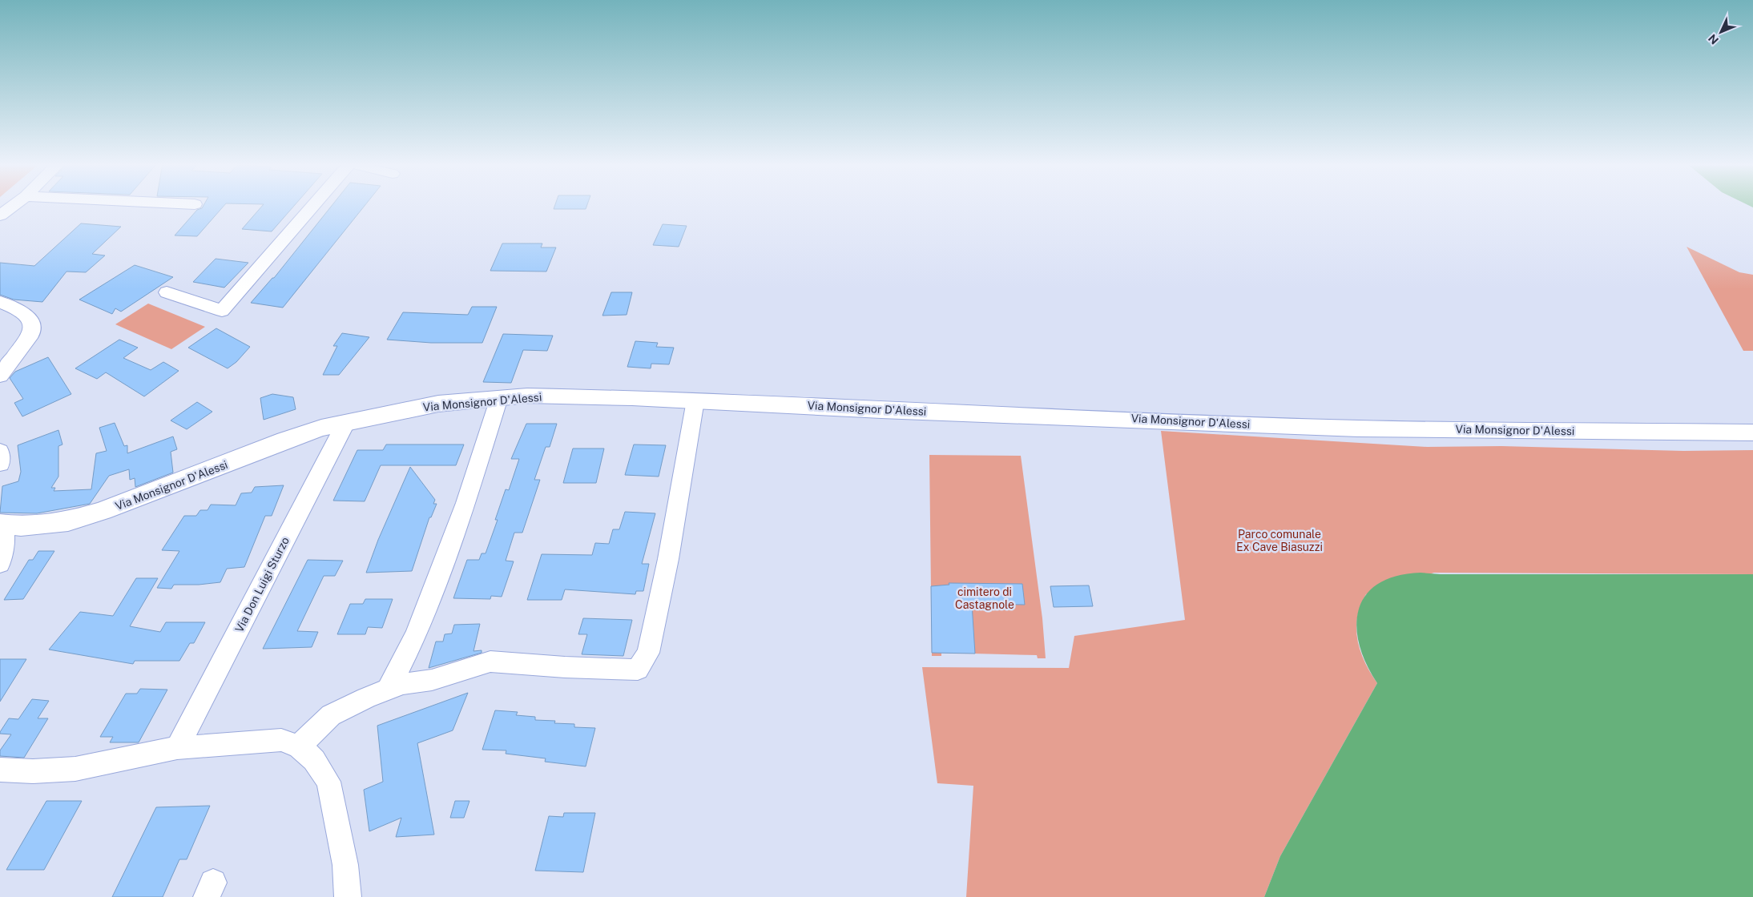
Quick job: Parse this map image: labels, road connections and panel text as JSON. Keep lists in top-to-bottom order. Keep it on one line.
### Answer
{"streets":{"main road":["Via Monsignor D'Alessi"],"street":["Via Don Luigi Sturzo"]},"crossings":[["Via Monsignor D'Alessi","Via Don Luigi Sturzo"]],"parks":["Parco comunale Ex Cave Biasuzzi","cimitero di Castagnole"],"north":"bottom left"}
